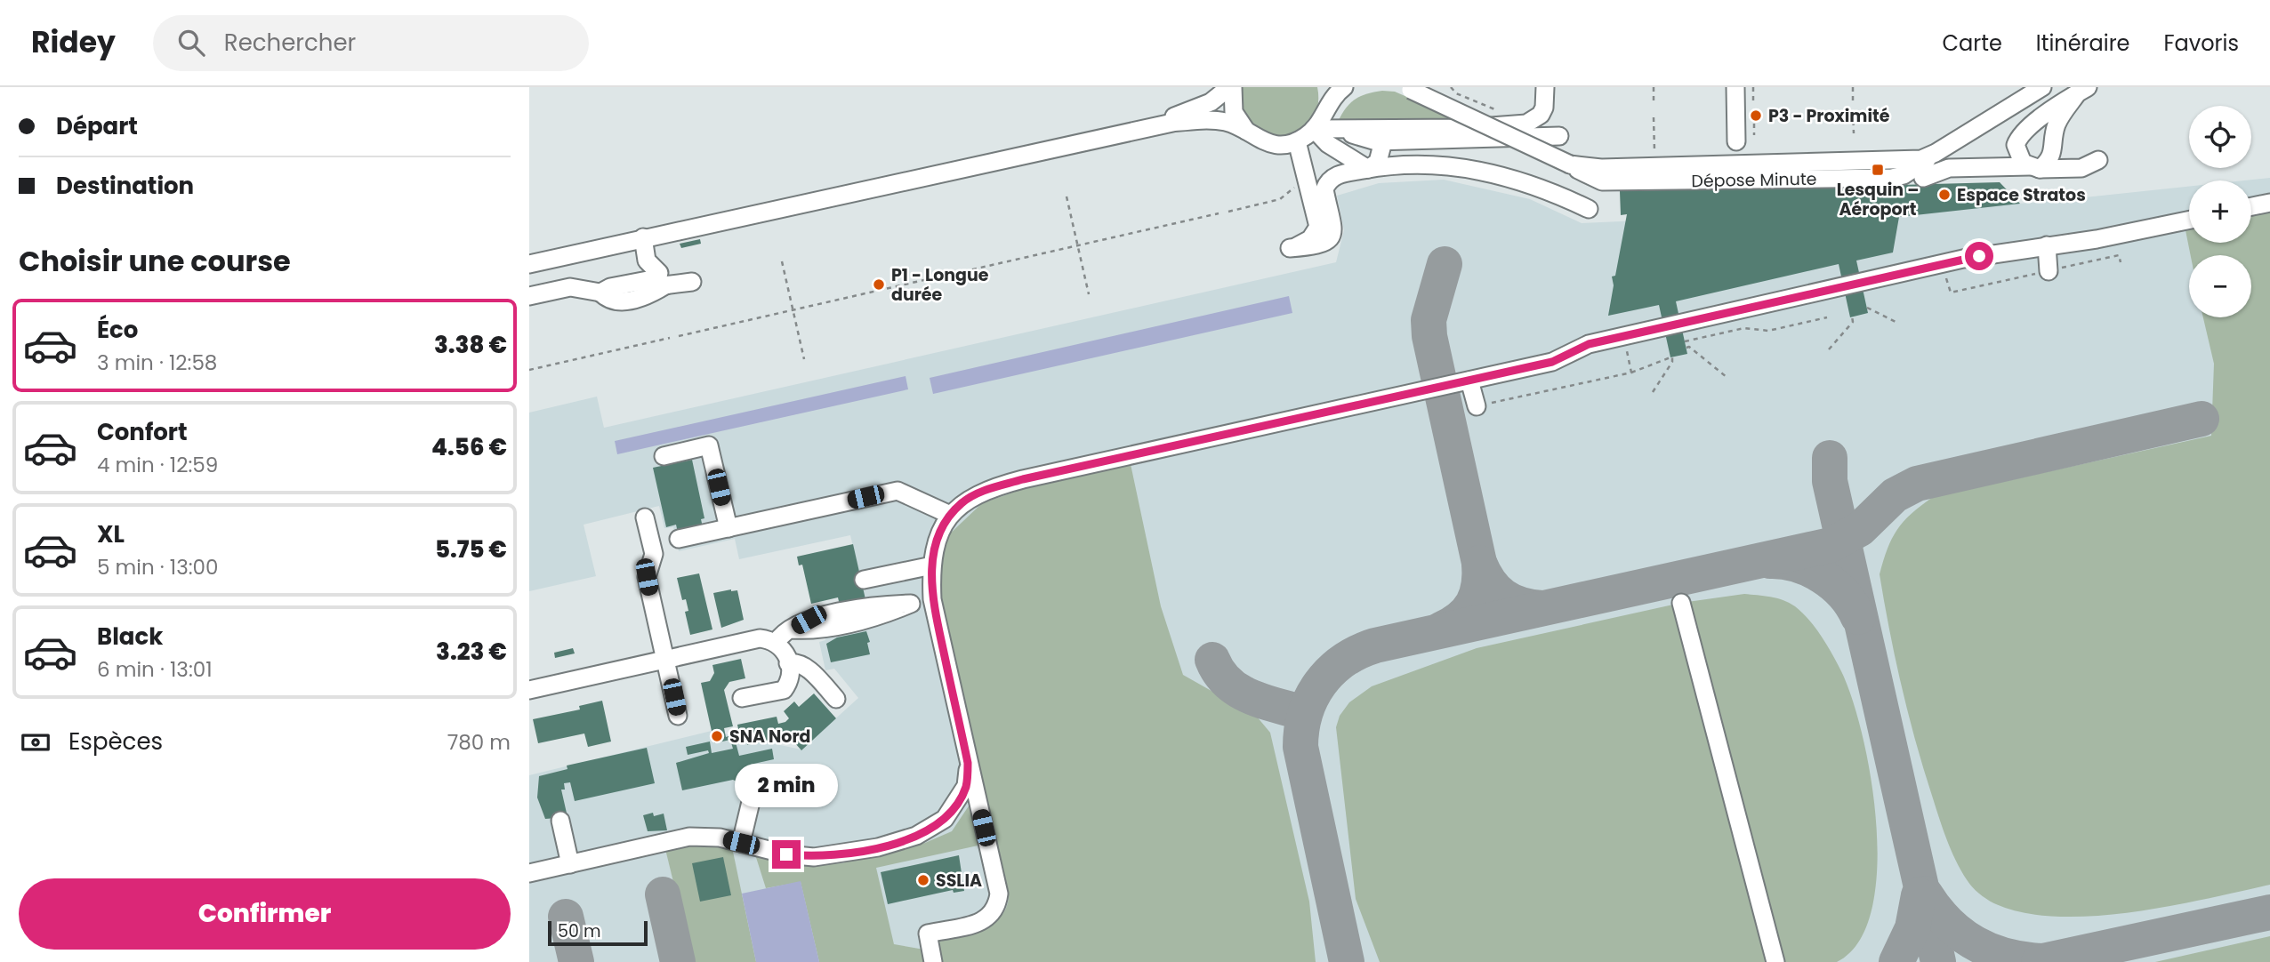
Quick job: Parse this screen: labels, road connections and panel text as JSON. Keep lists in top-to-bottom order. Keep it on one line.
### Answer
{"places":{"other":["P3 - Proximité","Espace Stratos","P1 - Longue durée","SNA Nord","SSLIA"],"transit":["Lesquin – Aéroport"]},"scale_bar":"50 m","page":{"header":"Ridey","search":"Rechercher","nav":["Carte","Itinéraire","Favoris"],"banner":["Départ","Destination"],"map_buttons":["+","−"],"heading":"Choisir une course","list":[{"name":"Éco","note":"3 min · 12:58","value":"3.38 €"},{"name":"Confort","note":"4 min · 12:59","value":"4.56 €"},{"name":"XL","note":"5 min · 13:00","value":"5.75 €"},{"name":"Black","note":"6 min · 13:01","value":"3.23 €"}],"pay":["Espèces","780 m"],"bubble":"2 min","buttons":"Confirmer","scale":"50 m"}}
